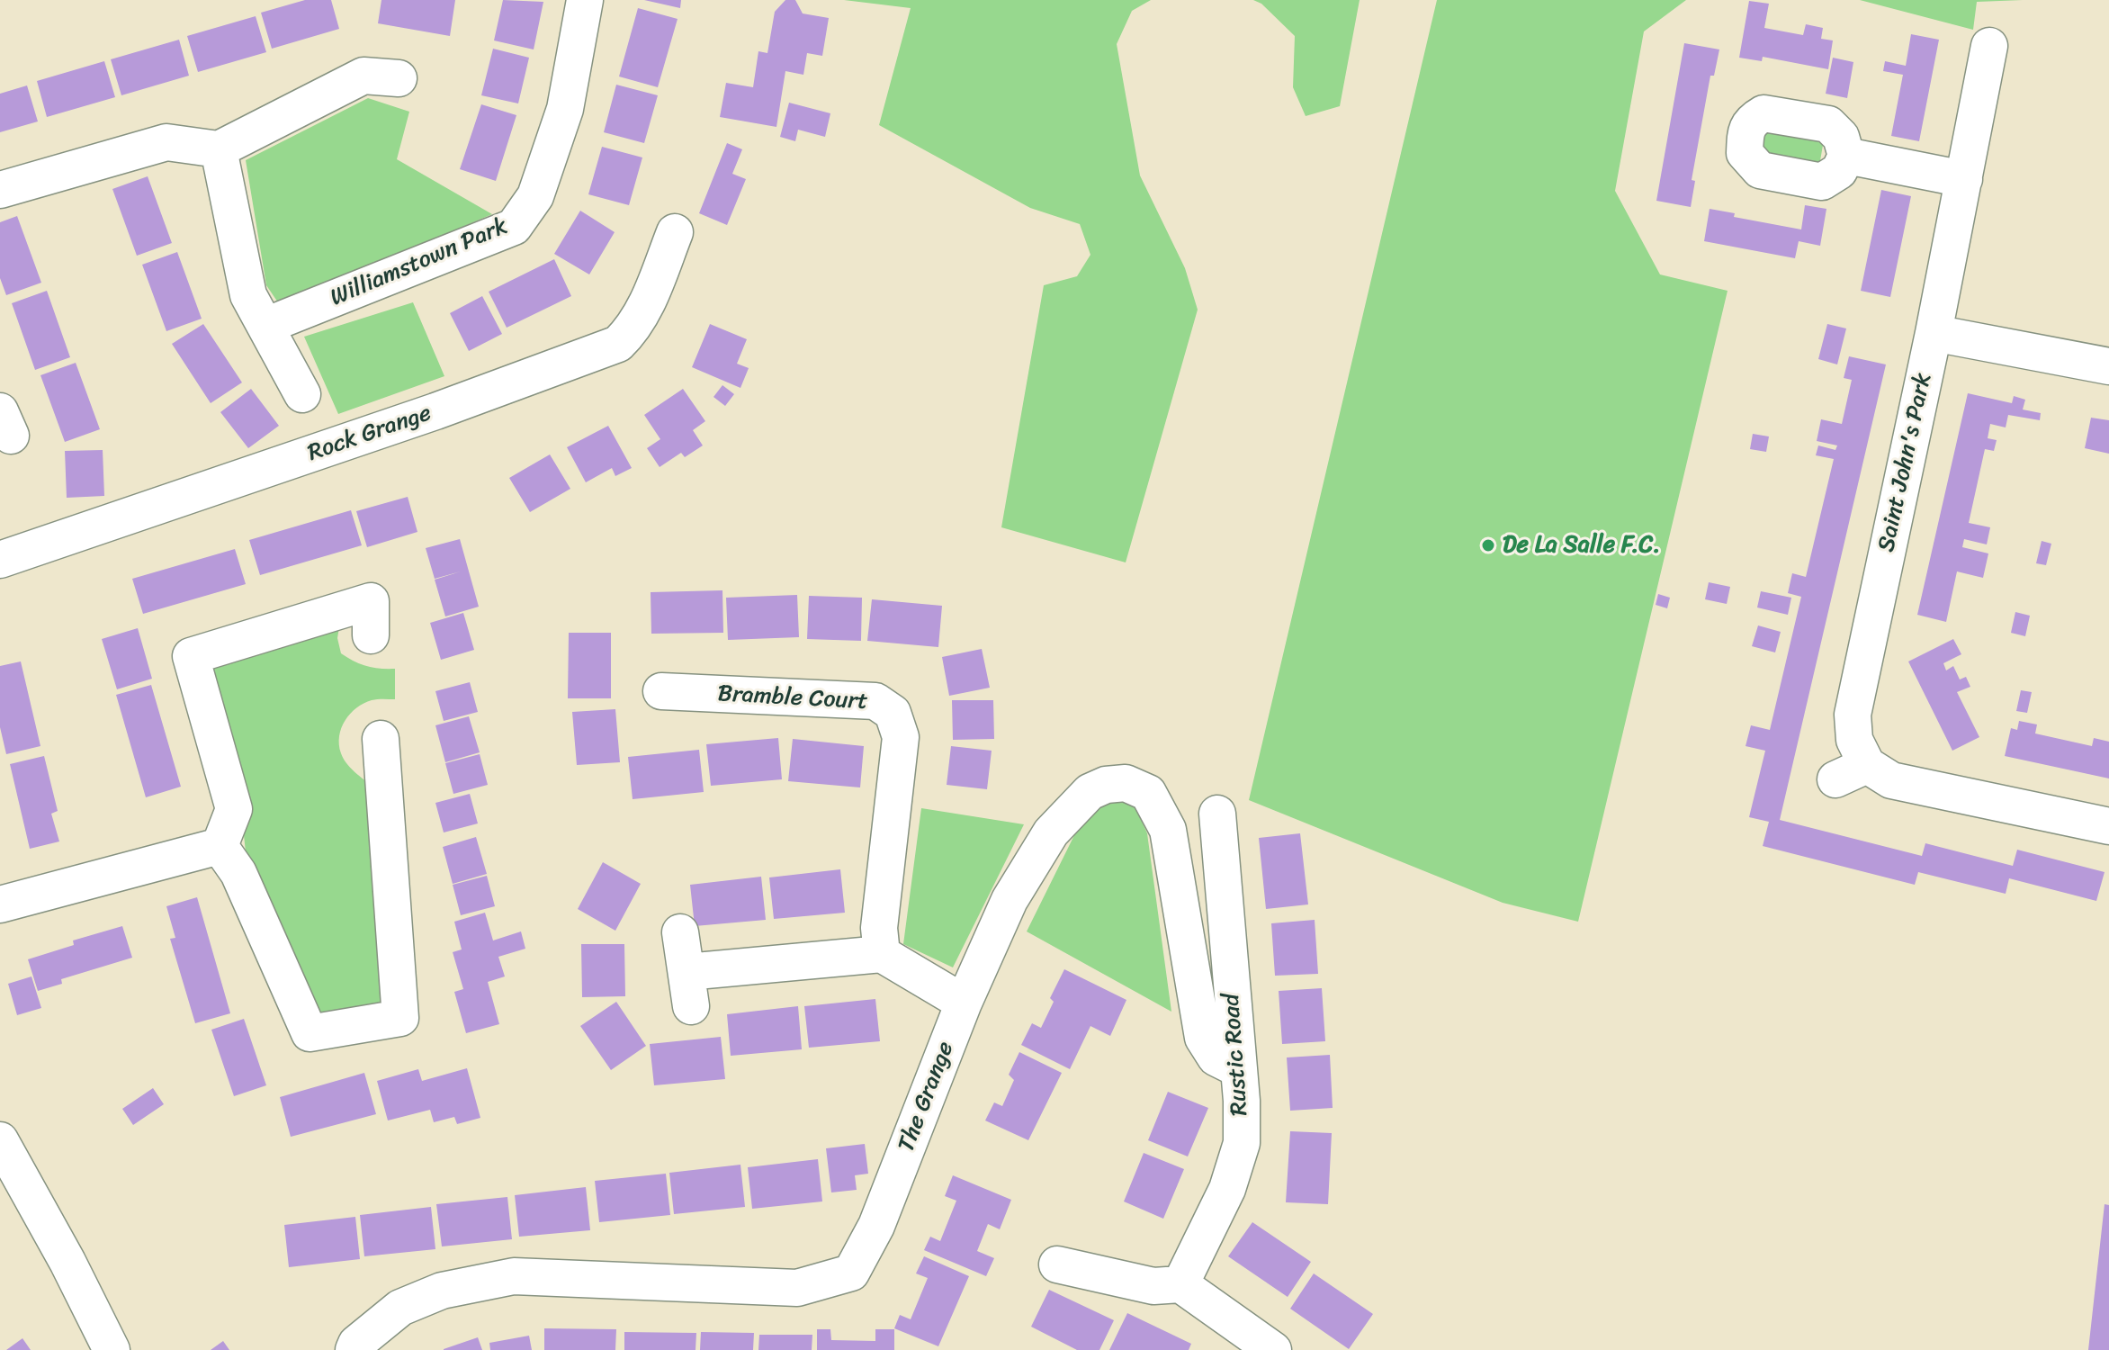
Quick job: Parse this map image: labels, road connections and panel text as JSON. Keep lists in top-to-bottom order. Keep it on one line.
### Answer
{"streets":{"street":["Williamstown Park","Rock Grange","Saint John's Park","Bramble Court","Rustic Road","The Grange"]},"crossings":[["Rustic Road","The Grange"]],"places":["De La Salle F.C."]}
